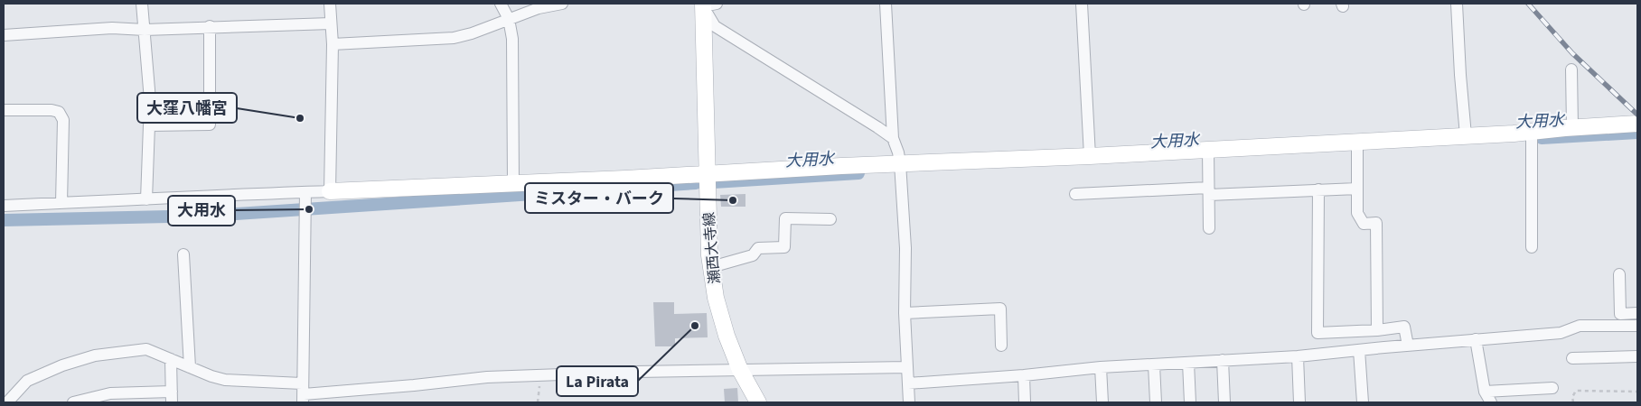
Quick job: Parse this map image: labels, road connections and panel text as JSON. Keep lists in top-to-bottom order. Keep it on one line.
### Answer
{"streets":{"street":["瀬西大寺線"]},"water":["大用水"],"places":["大窪八幡宮","ミスター・バーク","大用水","La Pirata"]}
